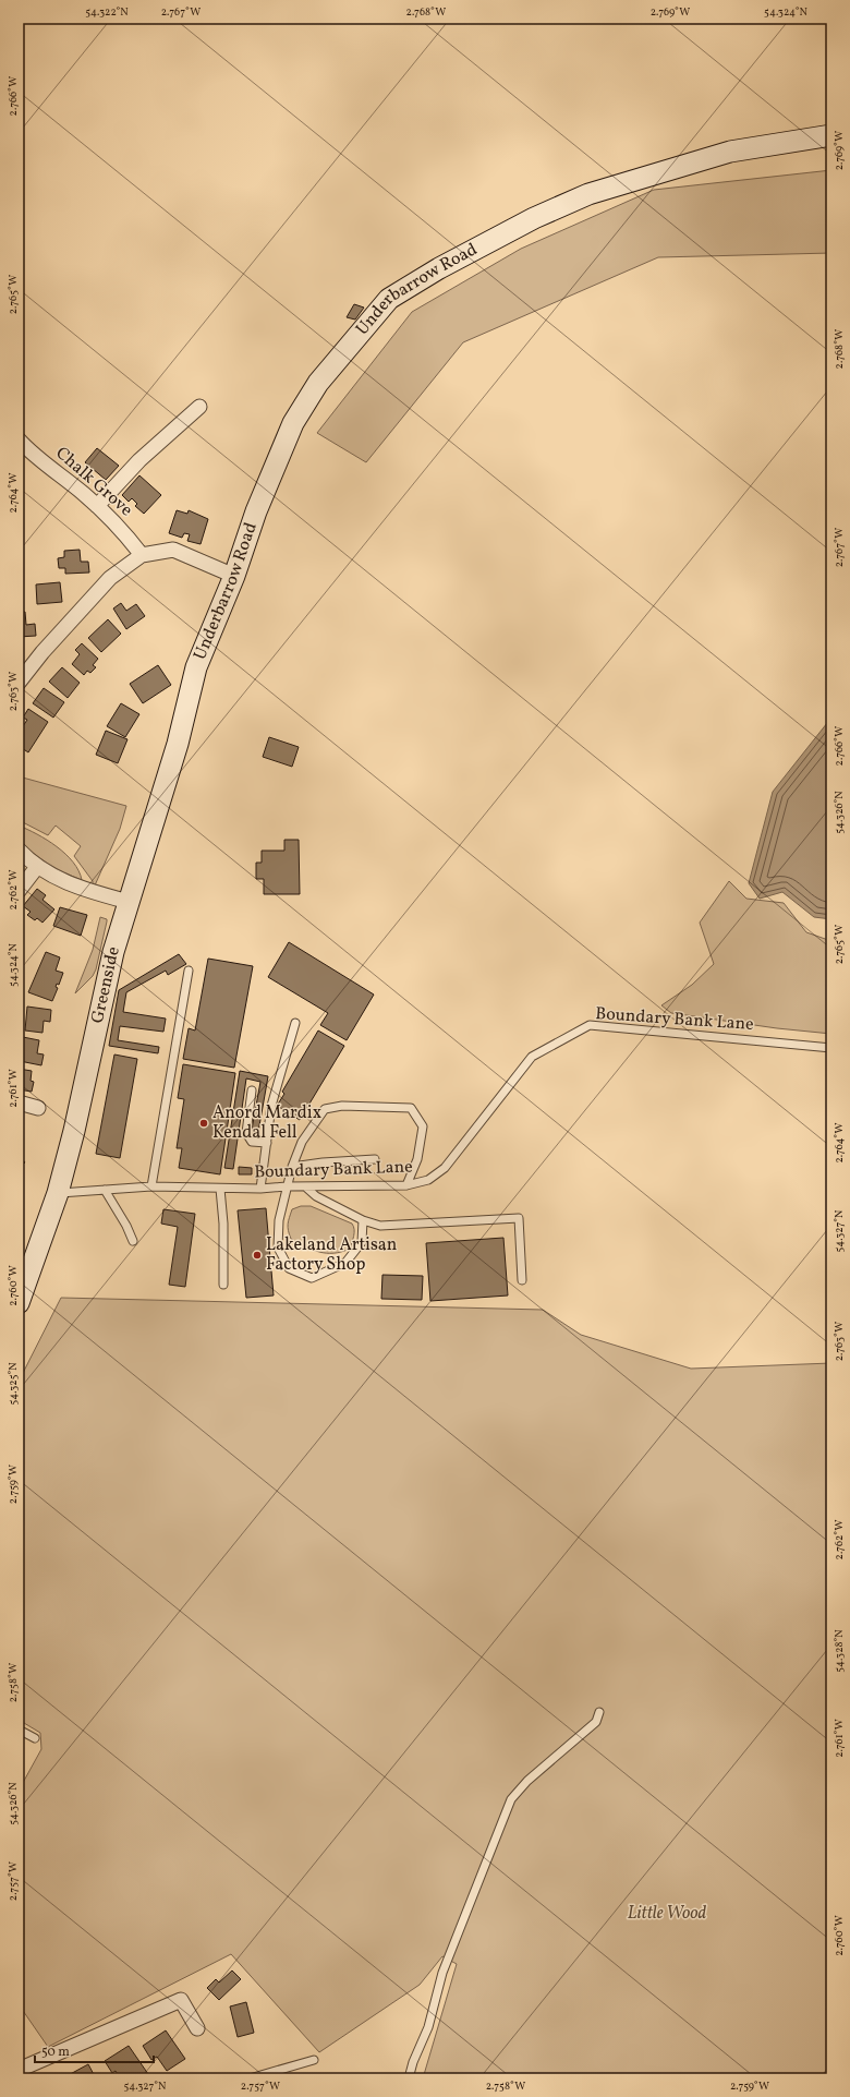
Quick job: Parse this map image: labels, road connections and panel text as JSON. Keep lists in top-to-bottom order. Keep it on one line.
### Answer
{"streets":{"street":["Underbarrow Road","Chalk Grove","Greenside"],"lane":["Boundary Bank Lane"]},"crossings":[["Underbarrow Road","Greenside"],["Greenside","Boundary Bank Lane"]],"parks":["Little Wood"],"places":["Anord Mardix Kendal Fell","Lakeland Artisan Factory Shop"],"scale_bar":"50 m","coordinates":["54.322°N","2.767°W","2.768°W","2.769°W","54.324°N","2.766°W","2.765°W","2.764°W","2.763°W","54.326°N","2.762°W","2.761°W","54.327°N","2.760°W","54.325°N","2.759°W","54.328°N","2.758°W","2.757°W"]}
